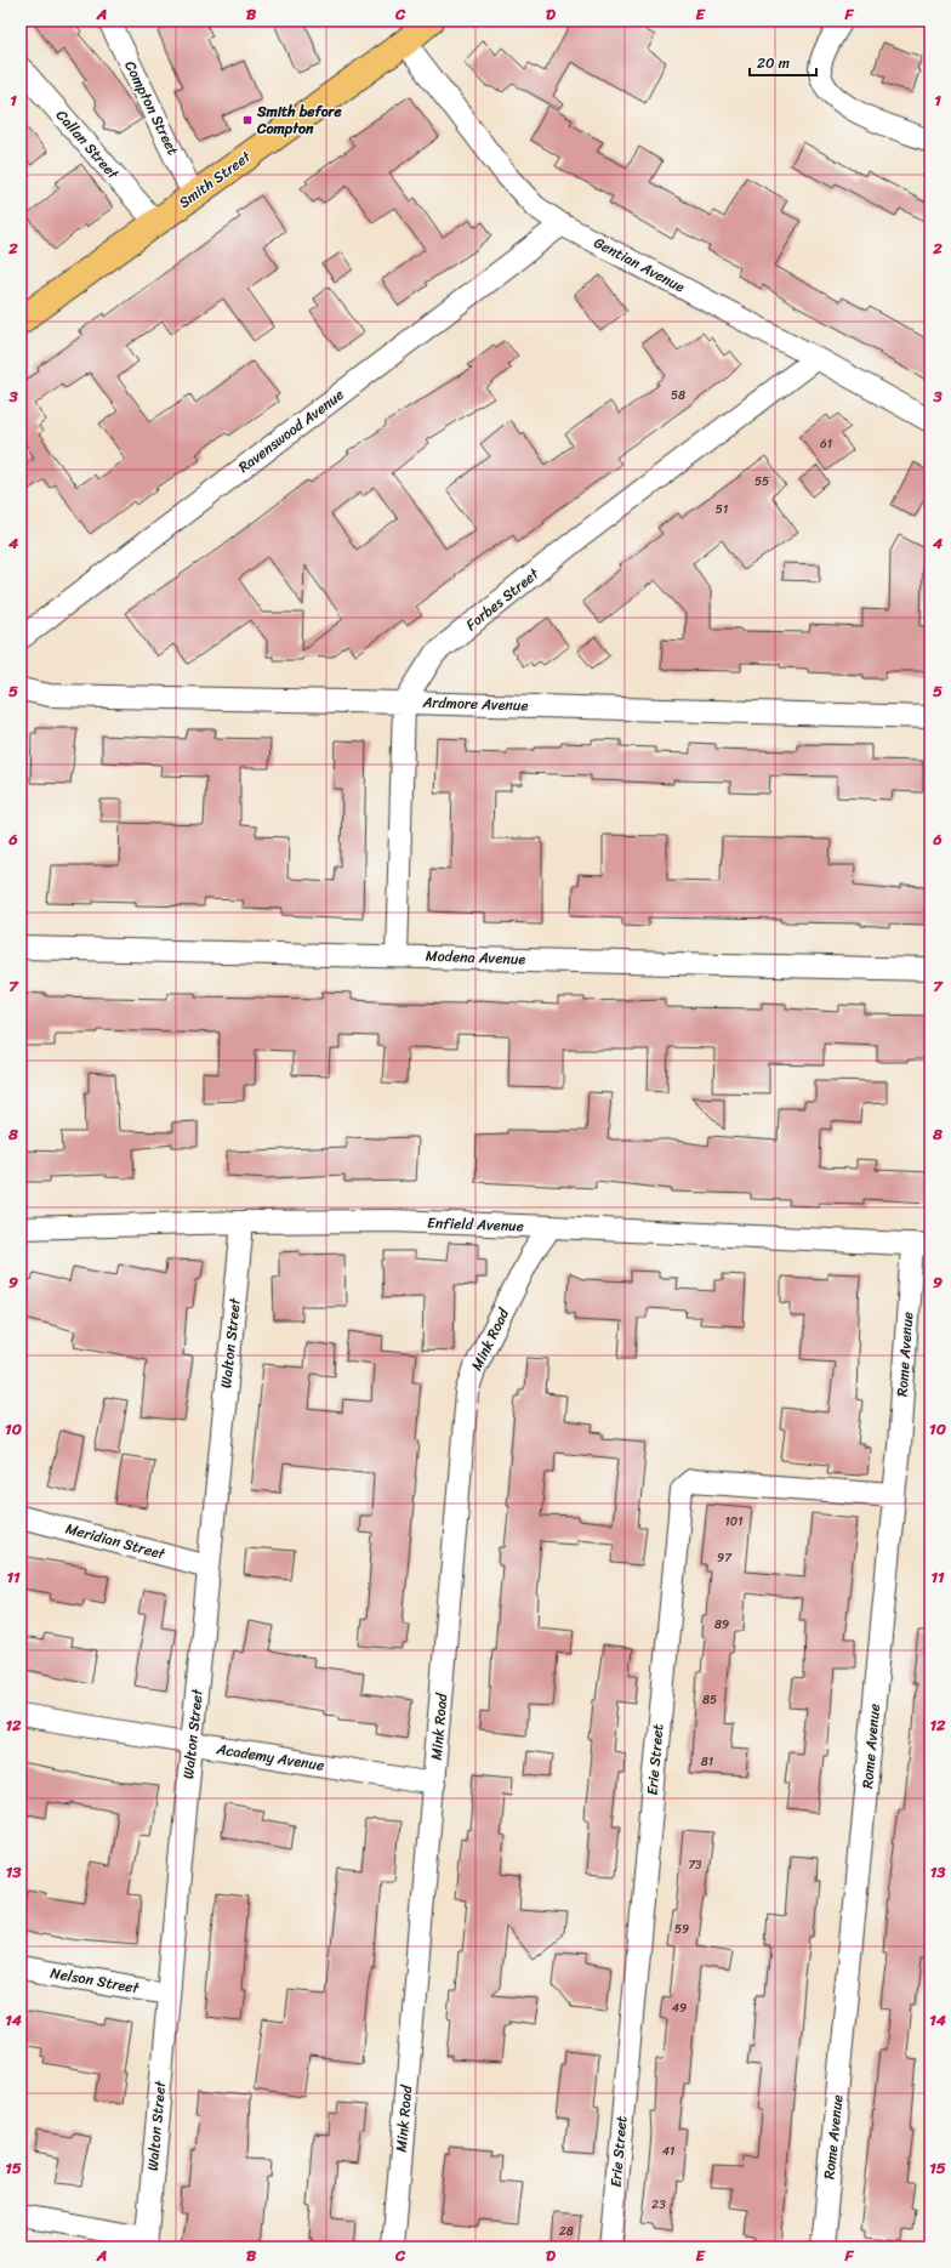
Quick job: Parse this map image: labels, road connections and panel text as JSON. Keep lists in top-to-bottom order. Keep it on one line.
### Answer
{"streets":{"main road":["Smith Street"],"street":["Compton Street","Callan Street","Gentian Avenue","Ravenswood Avenue","Forbes Street","Ardmore Avenue","Modena Avenue","Enfield Avenue","Mink Road","Walton Street","Rome Avenue","Meridian Street","Academy Avenue","Erie Street","Nelson Street"]},"crossings":[["Compton Street","Smith Street"],["Callan Street","Smith Street"],["Smith Street","Gentian Avenue"],["Gentian Avenue","Ravenswood Avenue"],["Gentian Avenue","Forbes Street"],["Forbes Street","Ardmore Avenue"],["Enfield Avenue","Mink Road"],["Enfield Avenue","Walton Street"],["Enfield Avenue","Rome Avenue"],["Mink Road","Academy Avenue"],["Walton Street","Meridian Street"],["Walton Street","Academy Avenue"],["Walton Street","Nelson Street"],["Rome Avenue","Erie Street"]],"places":{"transit":["Smith before Compton"]},"house_numbers":["58","61","55","51","101","97","89","85","81","73","59","49","41","23","28"],"scale_bar":"20 m","grid":{"columns":["A","B","C","D","E","F"],"rows":["1","2","3","4","5","6","7","8","9","10","11","12","13","14","15"]}}
